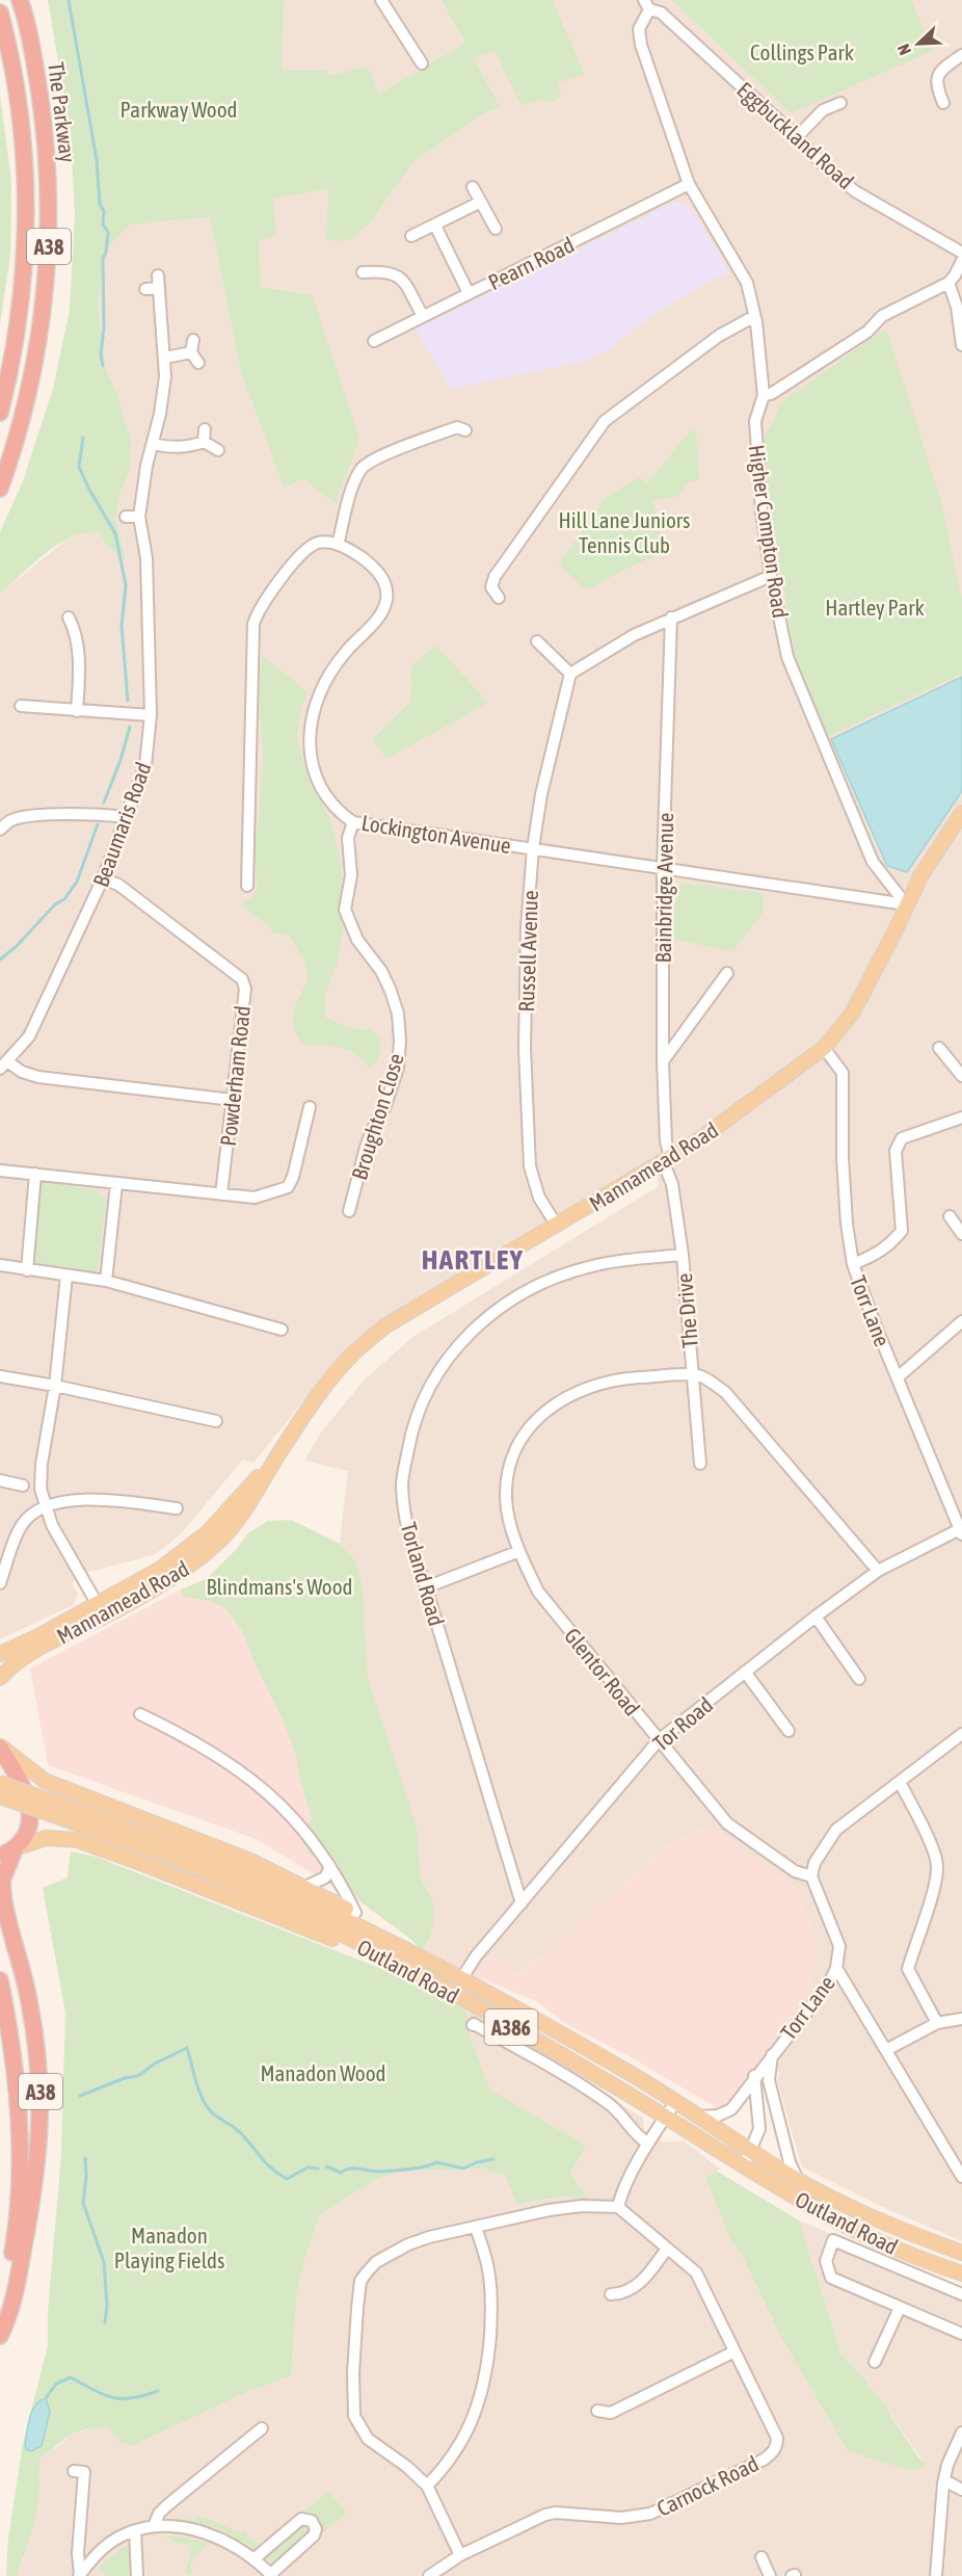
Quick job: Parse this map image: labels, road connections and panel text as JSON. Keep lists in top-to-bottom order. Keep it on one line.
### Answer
{"streets":{"highway":["The Parkway","A38"],"main road":["Mannamead Road","Outland Road","A386"],"street":["Eggbuckland Road","Pearn Road","Higher Compton Road","Beaumaris Road","Lockington Avenue","Bainbridge Avenue","Russell Avenue","Powderham Road","Broughton Close","The Drive","Torr Lane","Torland Road","Glentor Road","Tor Road","Carnock Road"]},"crossings":[["Eggbuckland Road","Higher Compton Road"],["Pearn Road","Higher Compton Road"],["Higher Compton Road","Lockington Avenue"],["Higher Compton Road","Mannamead Road"],["Beaumaris Road","Powderham Road"],["Lockington Avenue","Bainbridge Avenue"],["Lockington Avenue","Russell Avenue"],["Lockington Avenue","Broughton Close"],["Lockington Avenue","Mannamead Road"],["Bainbridge Avenue","Mannamead Road"],["Bainbridge Avenue","The Drive"],["Russell Avenue","Mannamead Road"],["Mannamead Road","The Drive"],["Mannamead Road","Torr Lane"],["The Drive","Torland Road"],["The Drive","Glentor Road"],["Torr Lane","Glentor Road"],["Torr Lane","Tor Road"],["Torr Lane","Outland Road"],["Torland Road","Tor Road"],["Glentor Road","Tor Road"],["Tor Road","Outland Road"]],"districts":["HARTLEY"],"parks":["Collings Park","Parkway Wood","Hill Lane Juniors Tennis Club","Hartley Park","Blindmans's Wood","Manadon Wood","Manadon Playing Fields"],"north":"bottom left"}
